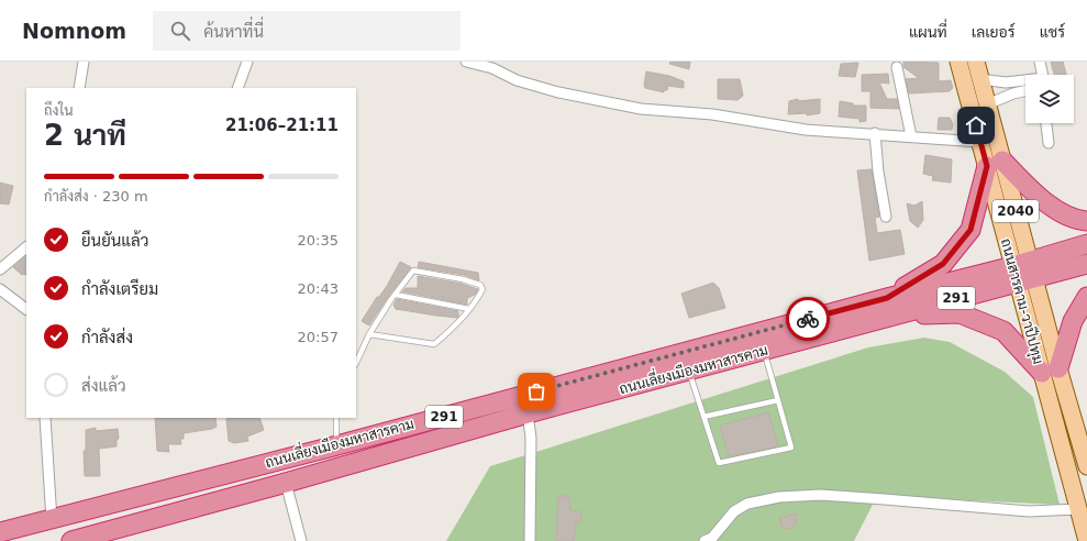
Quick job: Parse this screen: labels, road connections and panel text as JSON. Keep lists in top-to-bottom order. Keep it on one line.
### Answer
{"streets":{"highway":["291","ถนนเลี่ยงเมืองมหาสารคาม"],"main road":["2040","ถนนสารคาม-วาปีปทุม"]},"crossings":[["ถนนสารคาม-วาปีปทุม","ถนนเลี่ยงเมืองมหาสารคาม"]],"page":{"header":"Nomnom","search":"ค้นหาที่นี่","nav":["แผนที่","เลเยอร์","แชร์"],"heading":["2 นาที","ถึงใน","21:06–21:11"],"bar":"กำลังส่ง · 230 m","list":[["ยืนยันแล้ว","20:35"],["กำลังเตรียม","20:43"],["กำลังส่ง","20:57"],"ส่งแล้ว"]}}
